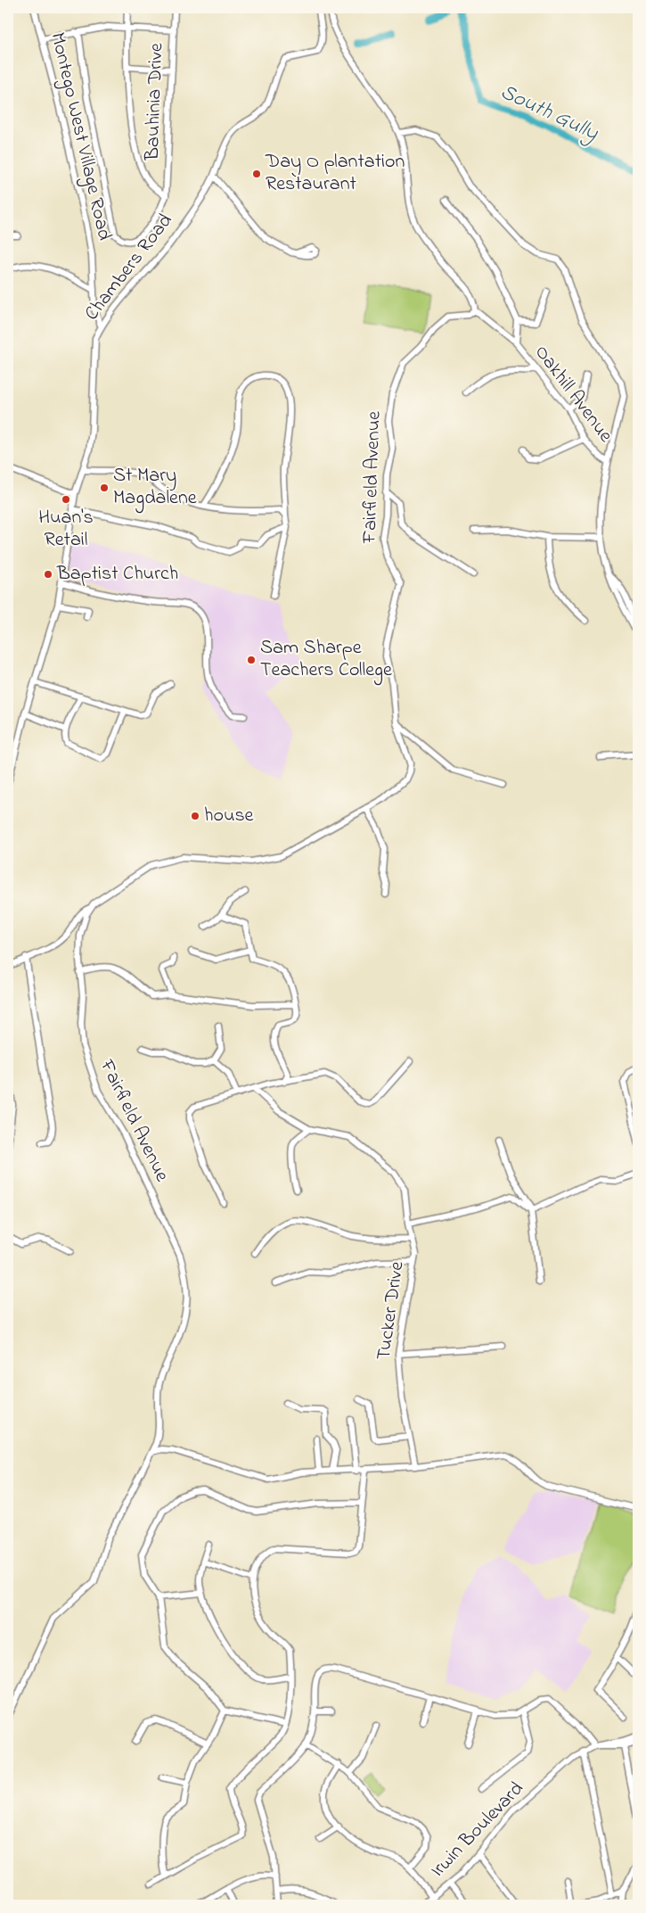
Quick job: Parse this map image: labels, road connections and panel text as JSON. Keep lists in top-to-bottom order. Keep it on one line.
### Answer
{"streets":{"street":["Bauhinia Drive","Montego West Village Road","Chambers Road","Oakhill Avenue","Fairfield Avenue","Tucker Drive","Irwin Boulevard"]},"crossings":[["Montego West Village Road","Chambers Road"],["Oakhill Avenue","Fairfield Avenue"]],"water":["South Gully"],"places":["Day O plantation Restaurant","St Mary Magdalene","Huan's Retail","Baptist Church","Sam Sharpe Teachers College","house"]}
